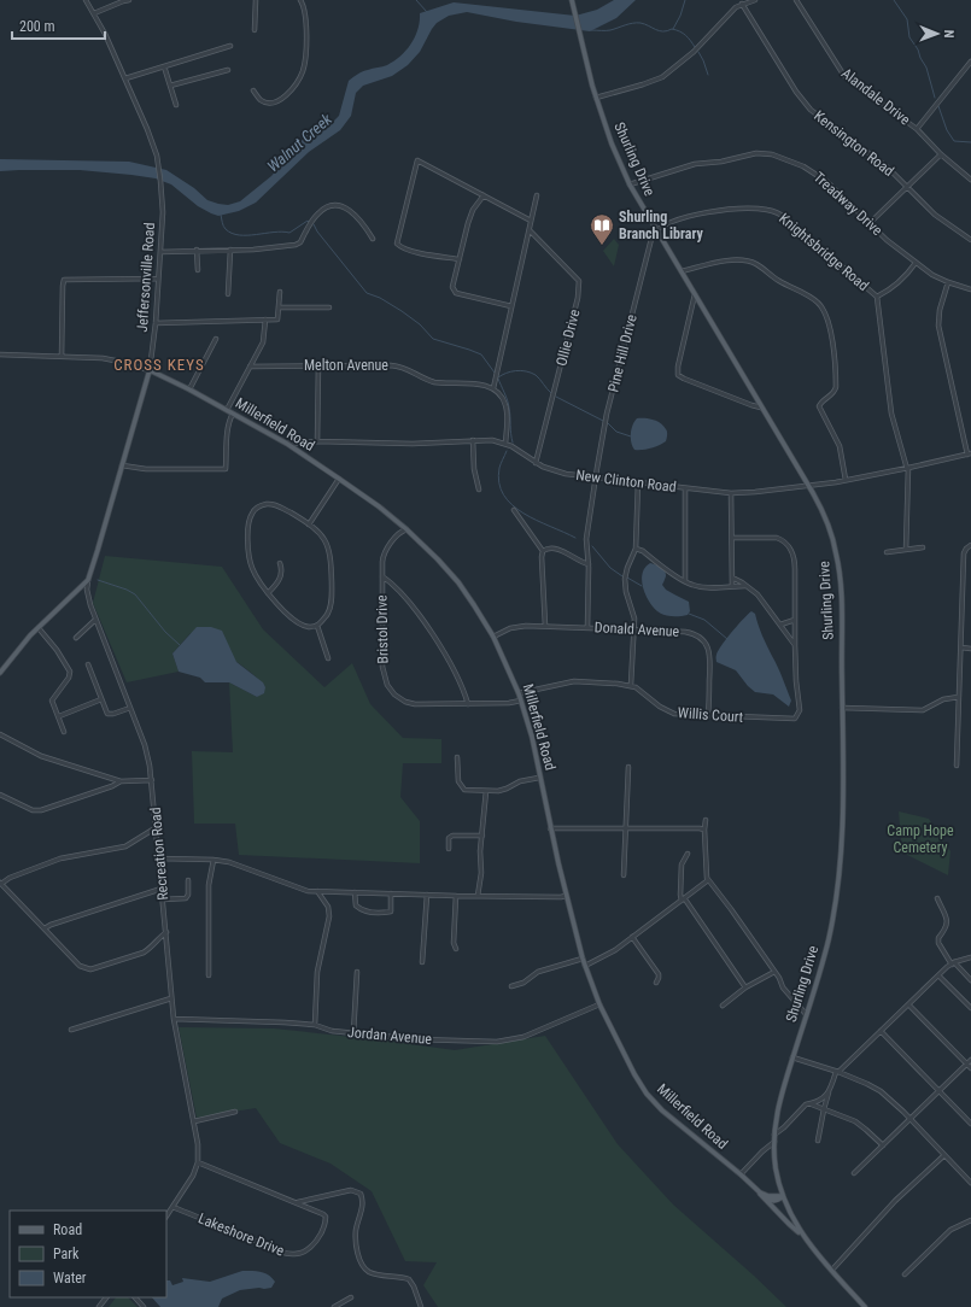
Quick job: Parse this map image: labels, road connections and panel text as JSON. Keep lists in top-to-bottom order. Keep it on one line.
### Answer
{"streets":{"main road":["Shurling Drive","Jeffersonville Road","Millerfield Road"],"street":["Alandale Drive","Kensington Road","Treadway Drive","Knightsbridge Road","Ollie Drive","Pine Hill Drive","Melton Avenue","New Clinton Road","Bristol Drive","Donald Avenue","Willis Court","Recreation Road","Jordan Avenue","Lakeshore Drive"]},"crossings":[["Shurling Drive","Treadway Drive"],["Shurling Drive","Knightsbridge Road"],["Shurling Drive","Pine Hill Drive"],["Shurling Drive","Millerfield Road"],["Shurling Drive","New Clinton Road"],["Knightsbridge Road","Pine Hill Drive"],["Knightsbridge Road","New Clinton Road"],["Jeffersonville Road","Millerfield Road"],["Jeffersonville Road","Recreation Road"],["Ollie Drive","New Clinton Road"],["Pine Hill Drive","New Clinton Road"],["Pine Hill Drive","Donald Avenue"],["Millerfield Road","New Clinton Road"],["Millerfield Road","Bristol Drive"],["Millerfield Road","Donald Avenue"],["Millerfield Road","Jordan Avenue"],["Donald Avenue","Willis Court"],["Recreation Road","Jordan Avenue"]],"districts":["CROSS KEYS"],"water":["Walnut Creek"],"parks":["Camp Hope Cemetery"],"places":{"library":["Shurling Branch Library"]},"legend":["Road","Park","Water"],"scale_bar":"200 m","north":"right"}
